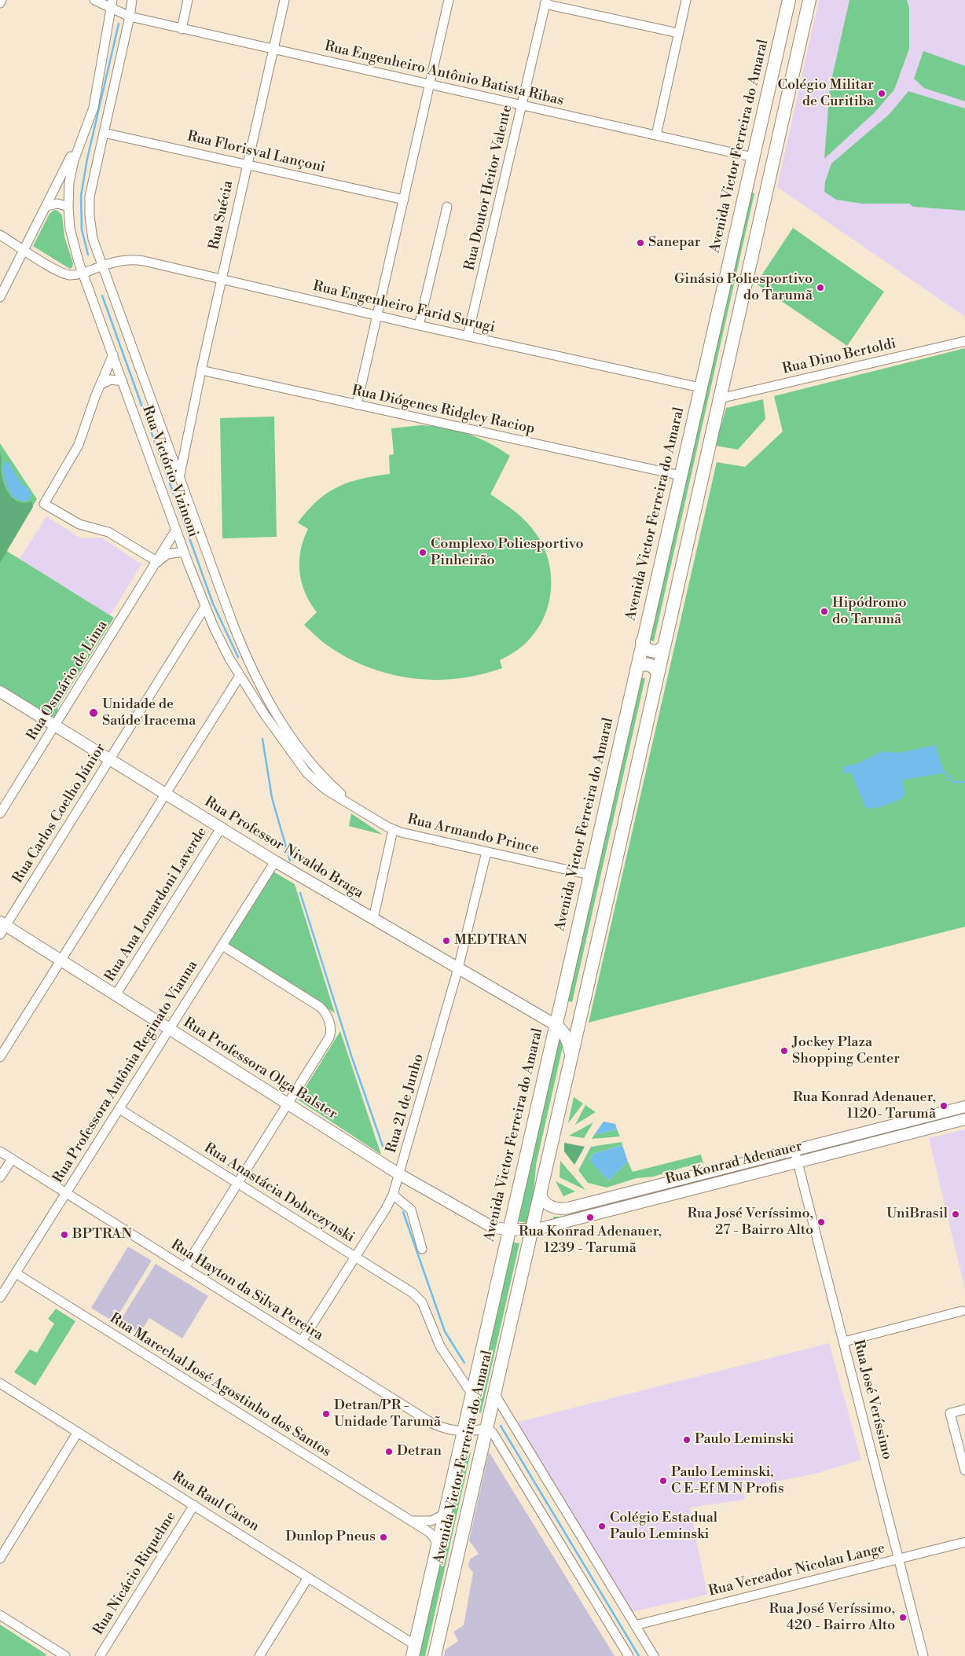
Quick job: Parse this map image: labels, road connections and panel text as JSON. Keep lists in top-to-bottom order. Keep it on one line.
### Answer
{"streets":{"highway":["Avenida Victor Ferreira do Amaral"],"main road":["Rua Professor Nivaldo Braga","Rua Professora Olga Balster","Rua Konrad Adenauer"],"street":["Rua Engenheiro Antônio Batista Ribas","Rua Florisval Lançoni","Rua Doutor Heitor Valente","Rua Suécia","Rua Engenheiro Farid Surugi","Rua Dino Bertoldi","Rua Diógenes Ridgley Raciop","Rua Victório Vizinoni","Rua Osmário de Lima","Rua Carlos Coelho Júnior","Rua Armando Prince","Rua Ana Lonardoni Laverde","Rua Professora Antônia Reginato Vianna","Rua 21 de Junho","Rua Anastácia Dobrezynski","Rua Hayton da Silva Pereira","Rua Marechal José Agostinho dos Santos","Rua José Veríssimo","Rua Raul Caron","Rua Vereador Nicolau Lange","Rua Nicácio Riquelme"]},"crossings":[["Rua Engenheiro Antônio Batista Ribas","Avenida Victor Ferreira do Amaral"],["Rua Engenheiro Antônio Batista Ribas","Rua Doutor Heitor Valente"],["Rua Engenheiro Antônio Batista Ribas","Rua Suécia"],["Rua Engenheiro Antônio Batista Ribas","Rua Victório Vizinoni"],["Avenida Victor Ferreira do Amaral","Rua Engenheiro Farid Surugi"],["Avenida Victor Ferreira do Amaral","Rua Dino Bertoldi"],["Avenida Victor Ferreira do Amaral","Rua Diógenes Ridgley Raciop"],["Avenida Victor Ferreira do Amaral","Rua Armando Prince"],["Avenida Victor Ferreira do Amaral","Rua Professor Nivaldo Braga"],["Avenida Victor Ferreira do Amaral","Rua Professora Olga Balster"],["Avenida Victor Ferreira do Amaral","Rua Konrad Adenauer"],["Avenida Victor Ferreira do Amaral","Rua Anastácia Dobrezynski"],["Avenida Victor Ferreira do Amaral","Rua Hayton da Silva Pereira"],["Avenida Victor Ferreira do Amaral","Rua Marechal José Agostinho dos Santos"],["Avenida Victor Ferreira do Amaral","Rua Raul Caron"],["Rua Florisval Lançoni","Rua Suécia"],["Rua Florisval Lançoni","Rua Victório Vizinoni"],["Rua Doutor Heitor Valente","Rua Engenheiro Farid Surugi"],["Rua Suécia","Rua Engenheiro Farid Surugi"],["Rua Suécia","Rua Diógenes Ridgley Raciop"],["Rua Suécia","Rua Victório Vizinoni"],["Rua Engenheiro Farid Surugi","Rua Victório Vizinoni"],["Rua Victório Vizinoni","Rua Osmário de Lima"],["Rua Victório Vizinoni","Rua Carlos Coelho Júnior"],["Rua Victório Vizinoni","Rua Armando Prince"],["Rua Osmário de Lima","Rua Professor Nivaldo Braga"],["Rua Carlos Coelho Júnior","Rua Professor Nivaldo Braga"],["Rua Carlos Coelho Júnior","Rua Professora Olga Balster"],["Rua Armando Prince","Rua 21 de Junho"],["Rua Professor Nivaldo Braga","Rua Ana Lonardoni Laverde"],["Rua Professor Nivaldo Braga","Rua Professora Antônia Reginato Vianna"],["Rua Professor Nivaldo Braga","Rua 21 de Junho"],["Rua Ana Lonardoni Laverde","Rua Professora Olga Balster"],["Rua Professora Olga Balster","Rua Professora Antônia Reginato Vianna"],["Rua Professora Olga Balster","Rua 21 de Junho"],["Rua Professora Olga Balster","Rua Konrad Adenauer"],["Rua Professora Antônia Reginato Vianna","Rua Anastácia Dobrezynski"],["Rua Professora Antônia Reginato Vianna","Rua Hayton da Silva Pereira"],["Rua Professora Antônia Reginato Vianna","Rua Marechal José Agostinho dos Santos"],["Rua 21 de Junho","Rua Anastácia Dobrezynski"],["Rua 21 de Junho","Rua Hayton da Silva Pereira"],["Rua Konrad Adenauer","Rua José Veríssimo"],["Rua José Veríssimo","Rua Vereador Nicolau Lange"],["Rua Raul Caron","Rua Nicácio Riquelme"]],"places":["Colégio Militar de Curitiba","Sanepar","Ginásio Poliesportivo do Tarumã","Complexo Poliesportivo Pinheirão","Hipódromo do Tarumã","Unidade de Saúde Iracema","MEDTRAN","Jockey Plaza Shopping Center","Rua Konrad Adenauer, 1120- Tarumã","UniBrasil","Rua Konrad Adenauer, 1239 - Tarumã","Rua José Veríssimo, 27 - Bairro Alto","BPTRAN","Detran/PR - Unidade Tarumã","Paulo Leminski","Detran","Paulo Leminski, C E-Ef M N Profis","Colégio Estadual Paulo Leminski","Dunlop Pneus","Rua José Veríssimo, 420 - Bairro Alto"]}
